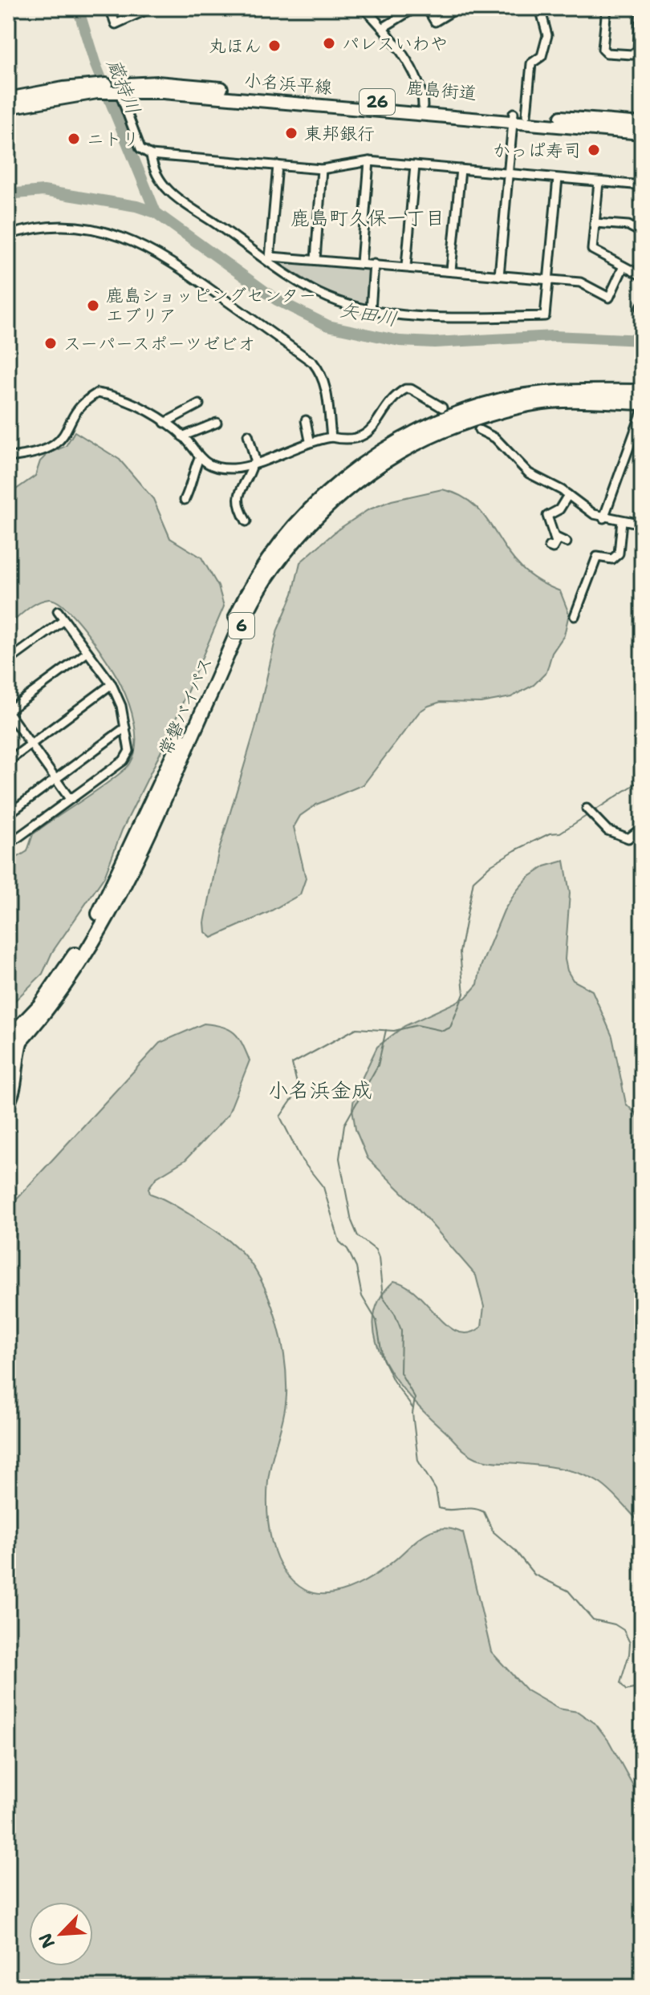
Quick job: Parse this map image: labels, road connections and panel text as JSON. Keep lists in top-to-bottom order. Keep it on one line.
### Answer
{"streets":{"highway":["6","常磐バイパス"],"main road":["小名浜平線","鹿島街道","26"]},"crossings":[["小名浜平線","鹿島街道"],["小名浜平線","26"]],"districts":["鹿島町久保一丁目","小名浜金成"],"water":["蔵持川","矢田川"],"places":["パレスいわや","丸ほん","東邦銀行","ニトリ","かっぱ寿司","鹿島ショッピングセンター エブリア","スーパースポーツゼビオ"],"north":"bottom left"}
